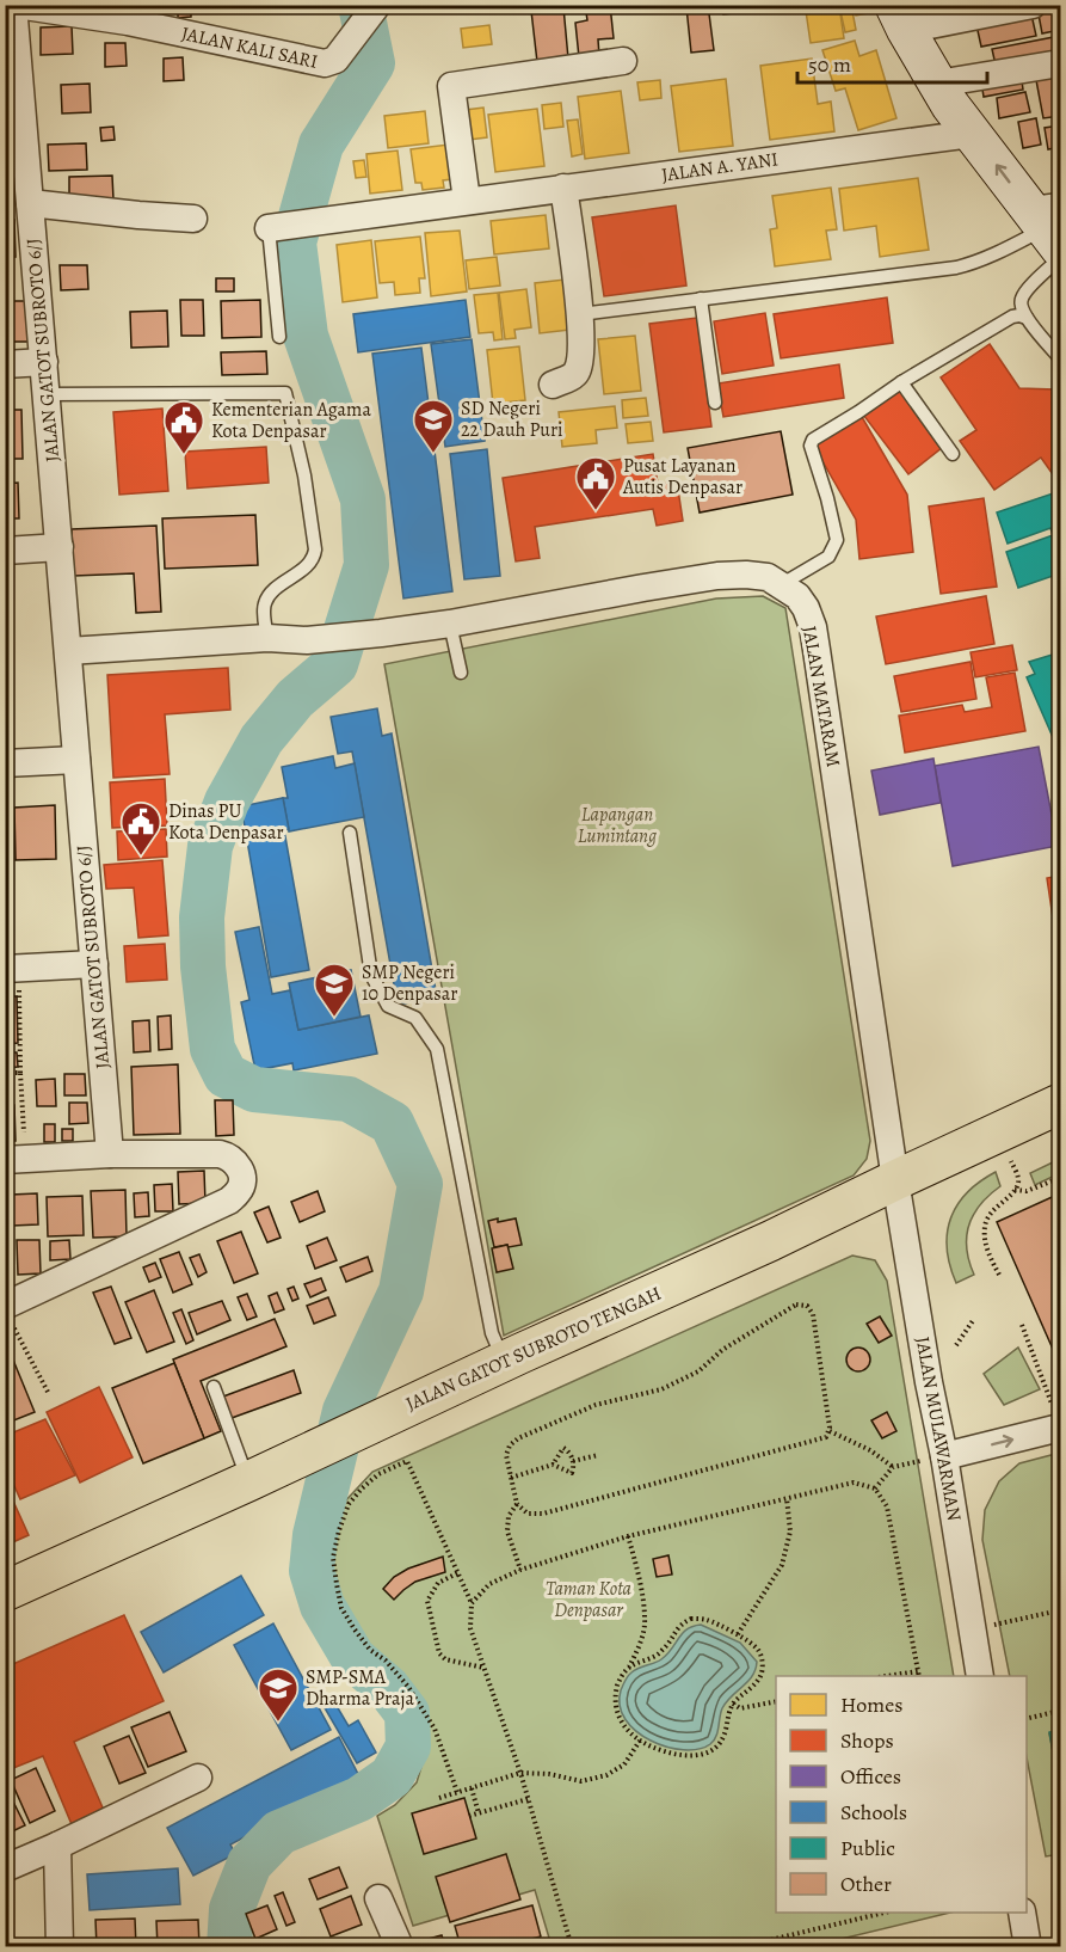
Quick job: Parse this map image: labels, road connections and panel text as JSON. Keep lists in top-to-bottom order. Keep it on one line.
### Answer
{"streets":{"highway":["JALAN GATOT SUBROTO TENGAH"],"street":["JALAN KALI SARI","JALAN A. YANI","JALAN GATOT SUBROTO 6/J","JALAN MATARAM","JALAN MULAWARMAN"]},"crossings":[["JALAN KALI SARI","JALAN GATOT SUBROTO 6/J"],["JALAN MATARAM","JALAN GATOT SUBROTO TENGAH"],["JALAN MATARAM","JALAN MULAWARMAN"],["JALAN GATOT SUBROTO TENGAH","JALAN MULAWARMAN"]],"parks":["Lapangan Lumintang","Taman Kota Denpasar"],"places":{"school or university":["SD Negeri 22 Dauh Puri","SMP Negeri 10 Denpasar","SMP-SMA Dharma Praja"],"public building":["Kementerian Agama Kota Denpasar","Pusat Layanan Autis Denpasar","Dinas PU Kota Denpasar"]},"legend":["Homes","Shops","Offices","Schools","Public","Other"],"scale_bar":"50 m"}
